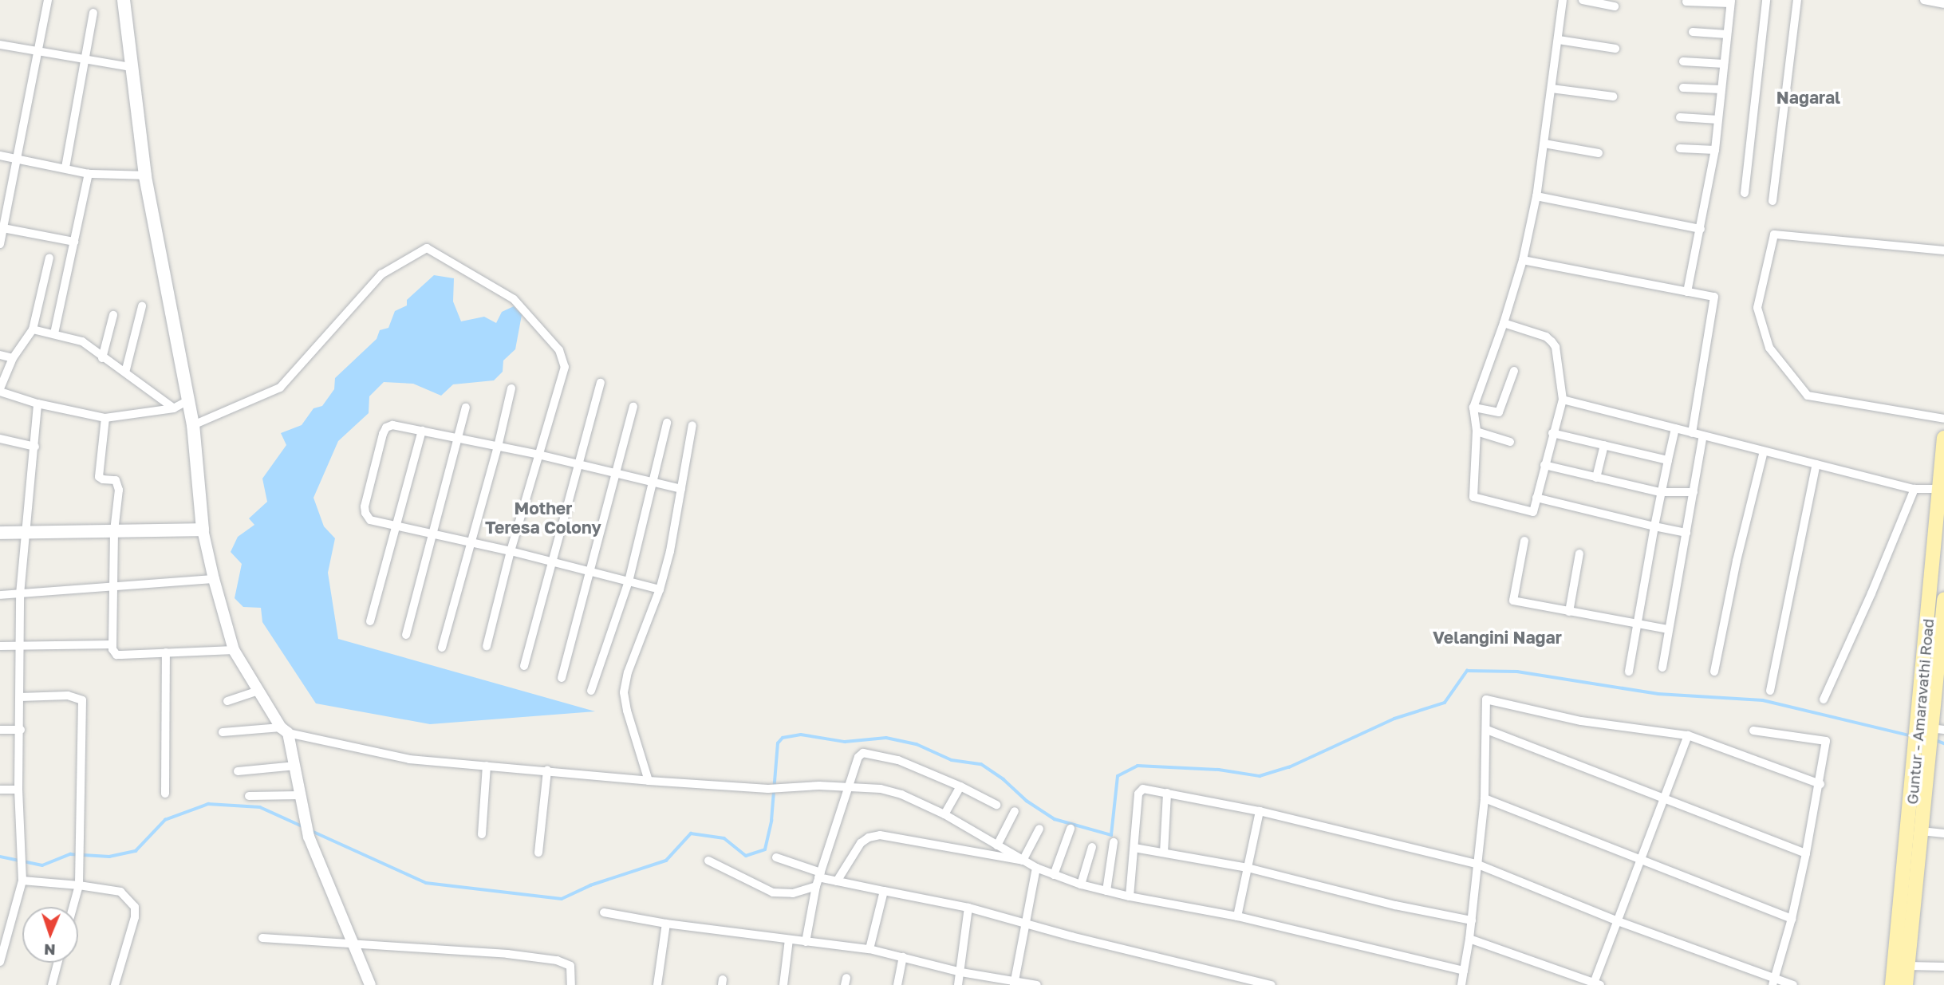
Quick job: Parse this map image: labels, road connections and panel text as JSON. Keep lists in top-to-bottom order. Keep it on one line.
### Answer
{"streets":{"main road":["Guntur - Amaravathi Road"]},"districts":["Nagaral","Mother Teresa Colony","Velangini Nagar"],"north":"bottom"}
